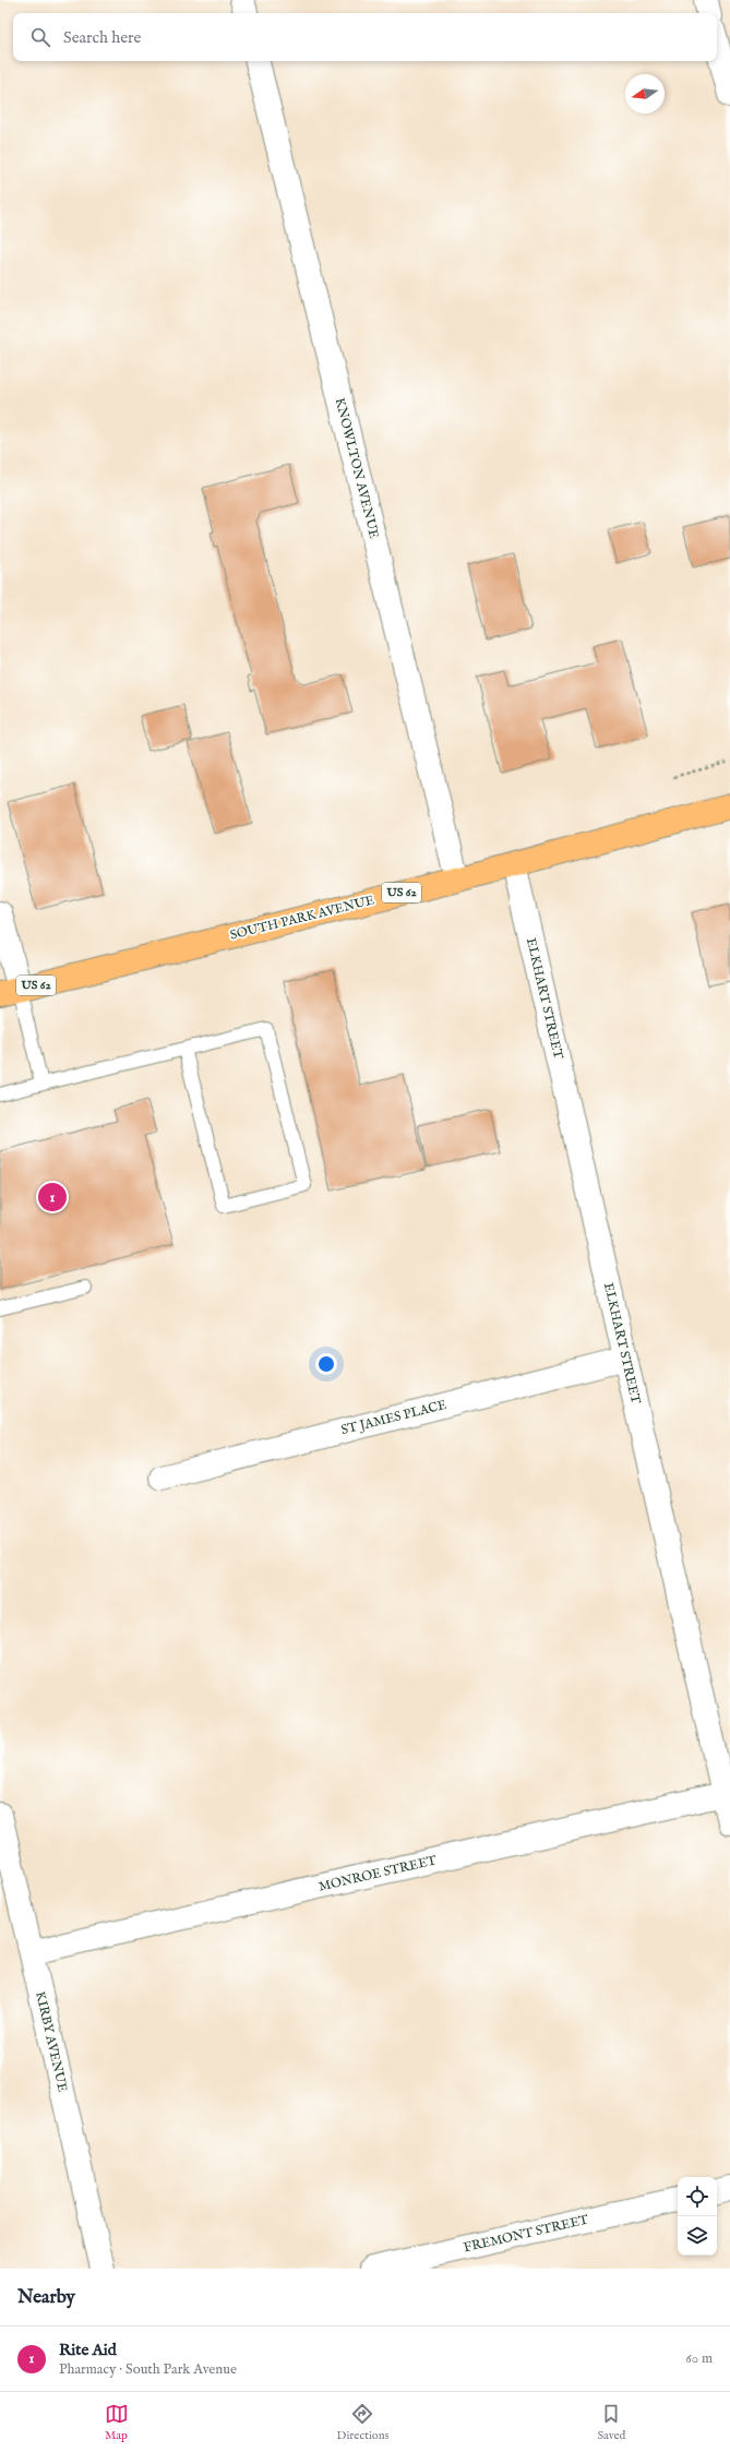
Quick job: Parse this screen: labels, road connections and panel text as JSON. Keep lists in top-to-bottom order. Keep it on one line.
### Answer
{"streets":{"main road":["US 62","SOUTH PARK AVENUE"],"street":["KNOWLTON AVENUE","ELKHART STREET","ST JAMES PLACE","MONROE STREET","KIRBY AVENUE","FREMONT STREET"]},"crossings":[["KNOWLTON AVENUE","SOUTH PARK AVENUE"],["SOUTH PARK AVENUE","ELKHART STREET"],["ELKHART STREET","ST JAMES PLACE"],["ELKHART STREET","MONROE STREET"],["MONROE STREET","KIRBY AVENUE"]],"north":"left","page":{"search":"Search here","pins":"1","heading":"Nearby","list":[{"mark":"1","name":"Rite Aid","note":"Pharmacy · South Park Avenue","value":"60 m"}],"nav":["Map","Directions","Saved"]}}
